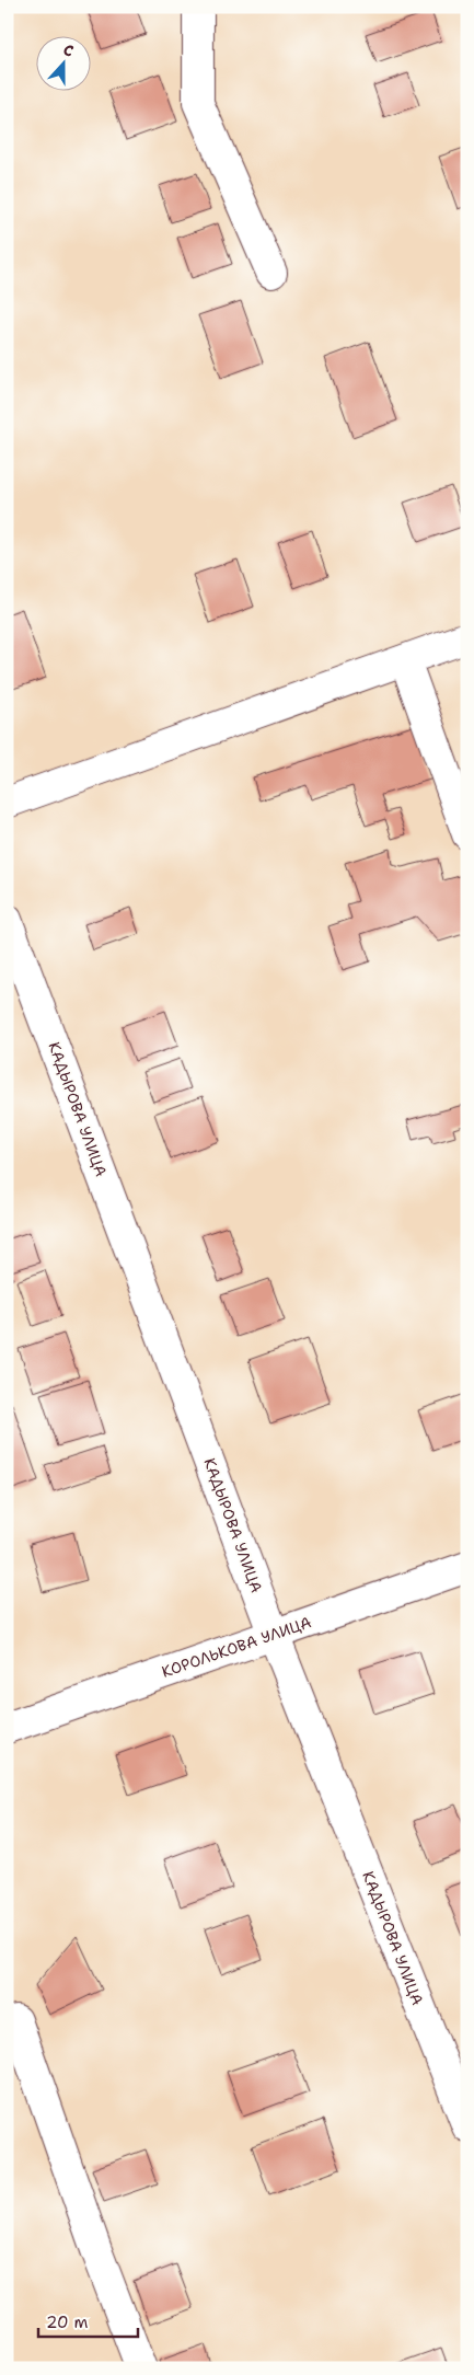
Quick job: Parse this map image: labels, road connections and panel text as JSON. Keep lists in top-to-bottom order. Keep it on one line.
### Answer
{"streets":{"street":["КАДЫРОВА УЛИЦА","КОРОЛЬКОВА УЛИЦА"]},"crossings":[["КАДЫРОВА УЛИЦА","КОРОЛЬКОВА УЛИЦА"]],"scale_bar":"20 m","north":"top"}
